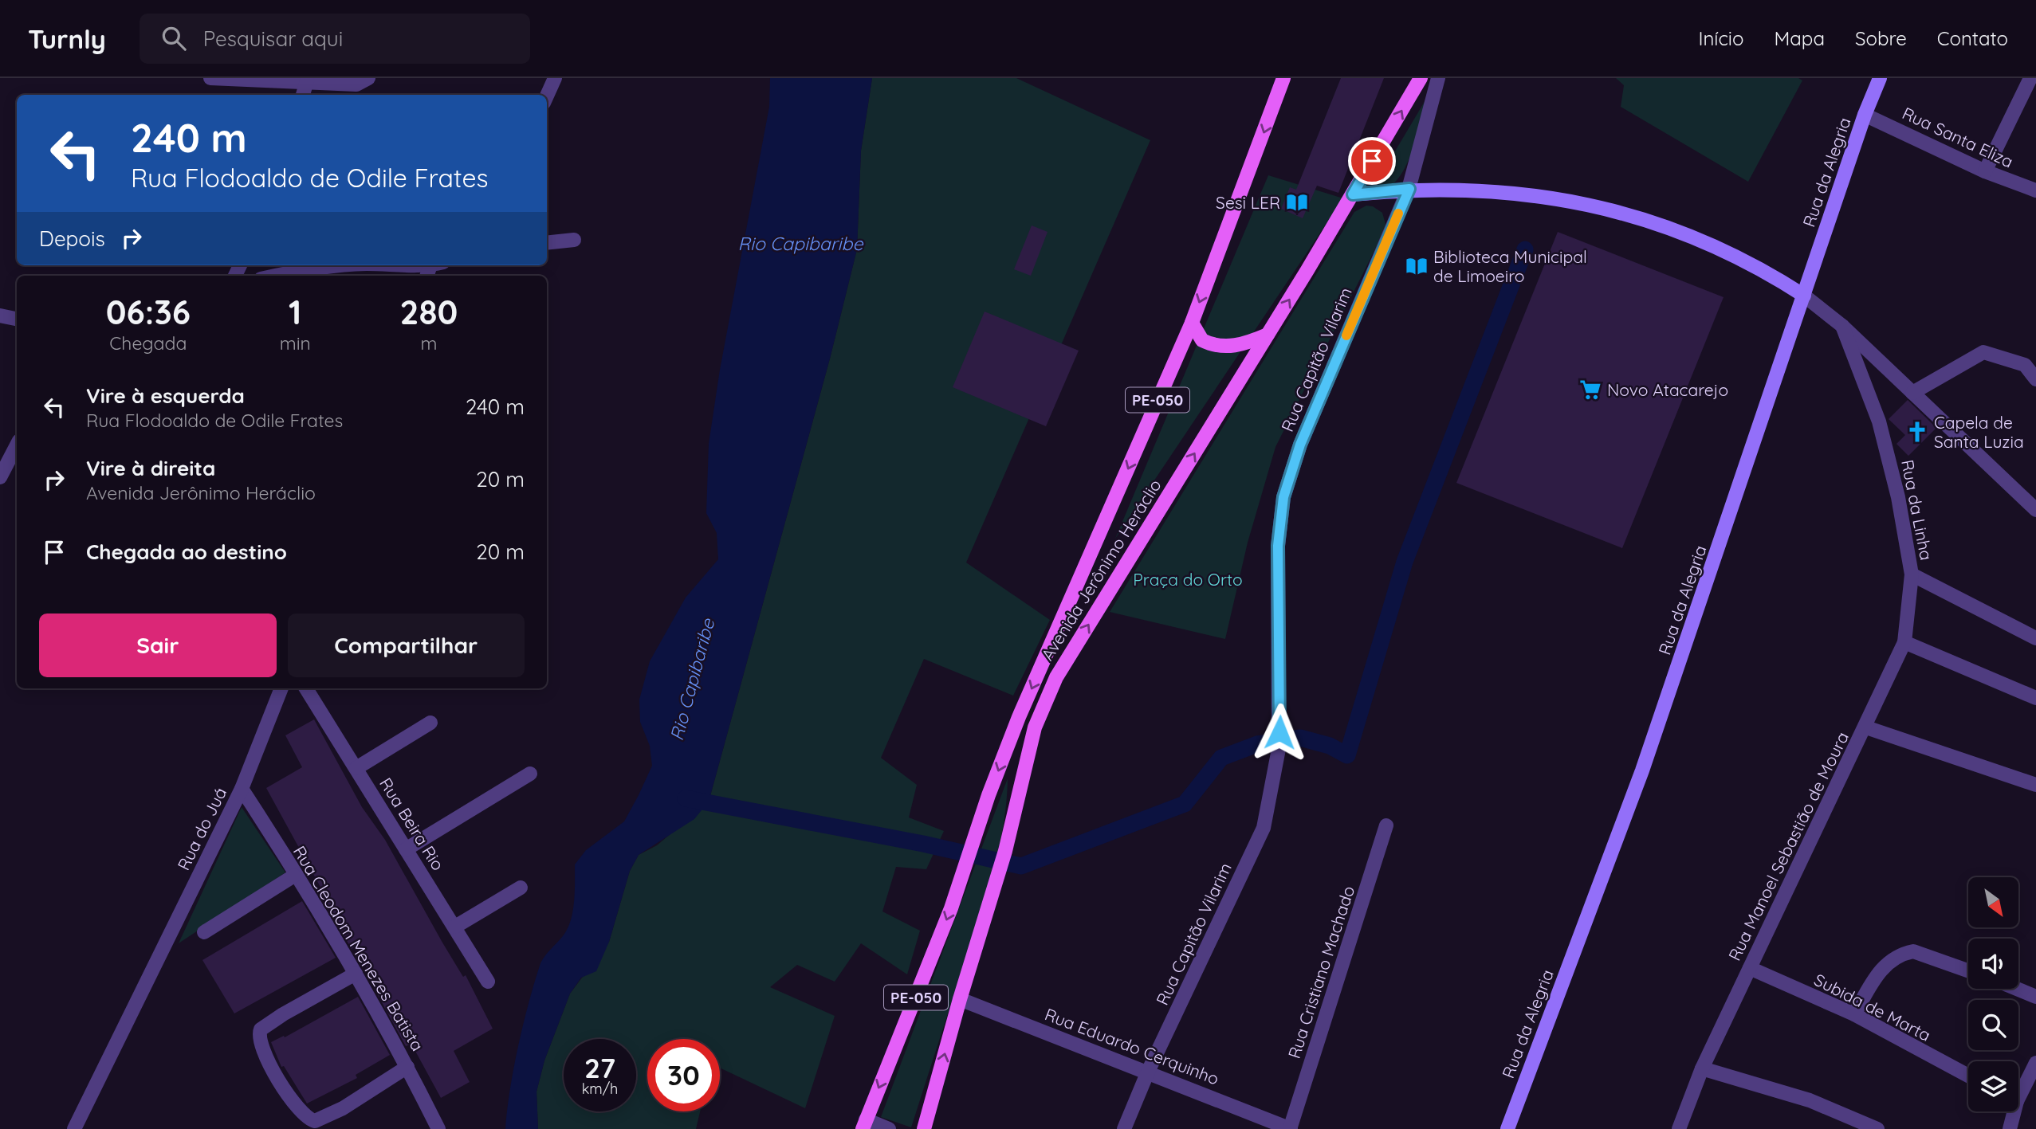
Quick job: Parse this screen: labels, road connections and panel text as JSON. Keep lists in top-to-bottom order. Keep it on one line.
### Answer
{"streets":{"main road":["PE-050","Avenida Jerônimo Heráclio"],"street":["Rua Santa Eliza","Rua da Alegria","Rua Capitão Vilarim","Rua da Linha","Rua Beira Rio","Rua do Juá","Rua Manoel Sebastião de Moura","Rua Cleodom Menezes Batista","Rua Cristiano Machado","Subida de Marta","Rua Eduardo Cerquinho"]},"crossings":[["Rua Santa Eliza","Rua da Alegria"],["Rua Capitão Vilarim","Rua Eduardo Cerquinho"],["Rua da Linha","Rua Manoel Sebastião de Moura"],["Avenida Jerônimo Heráclio","Rua Eduardo Cerquinho"],["Rua do Juá","Rua Cleodom Menezes Batista"],["Rua Manoel Sebastião de Moura","Subida de Marta"],["Rua Cristiano Machado","Rua Eduardo Cerquinho"]],"water":["Rio Capibaribe"],"parks":["Praça do Orto"],"places":{"library":["Sesi LER","Biblioteca Municipal de Limoeiro"],"supermarket":["Novo Atacarejo"],"church":["Capela de Santa Luzia"]},"north":"bottom right","page":{"header":"Turnly","search":"Pesquisar aqui","nav":["Início","Mapa","Sobre","Contato"],"turn":["240 m","Rua Flodoaldo de Odile Frates"],"then":"Depois","eta":["06:36","Chegada","1","min","280","m"],"list":[{"name":"Vire à esquerda","note":"Rua Flodoaldo de Odile Frates","value":"240 m"},{"name":"Vire à direita","note":"Avenida Jerônimo Heráclio","value":"20 m"},{"name":"Chegada ao destino","value":"20 m"}],"buttons":["Sair","Compartilhar"],"speed":"27 km/h","limit":"30"}}
